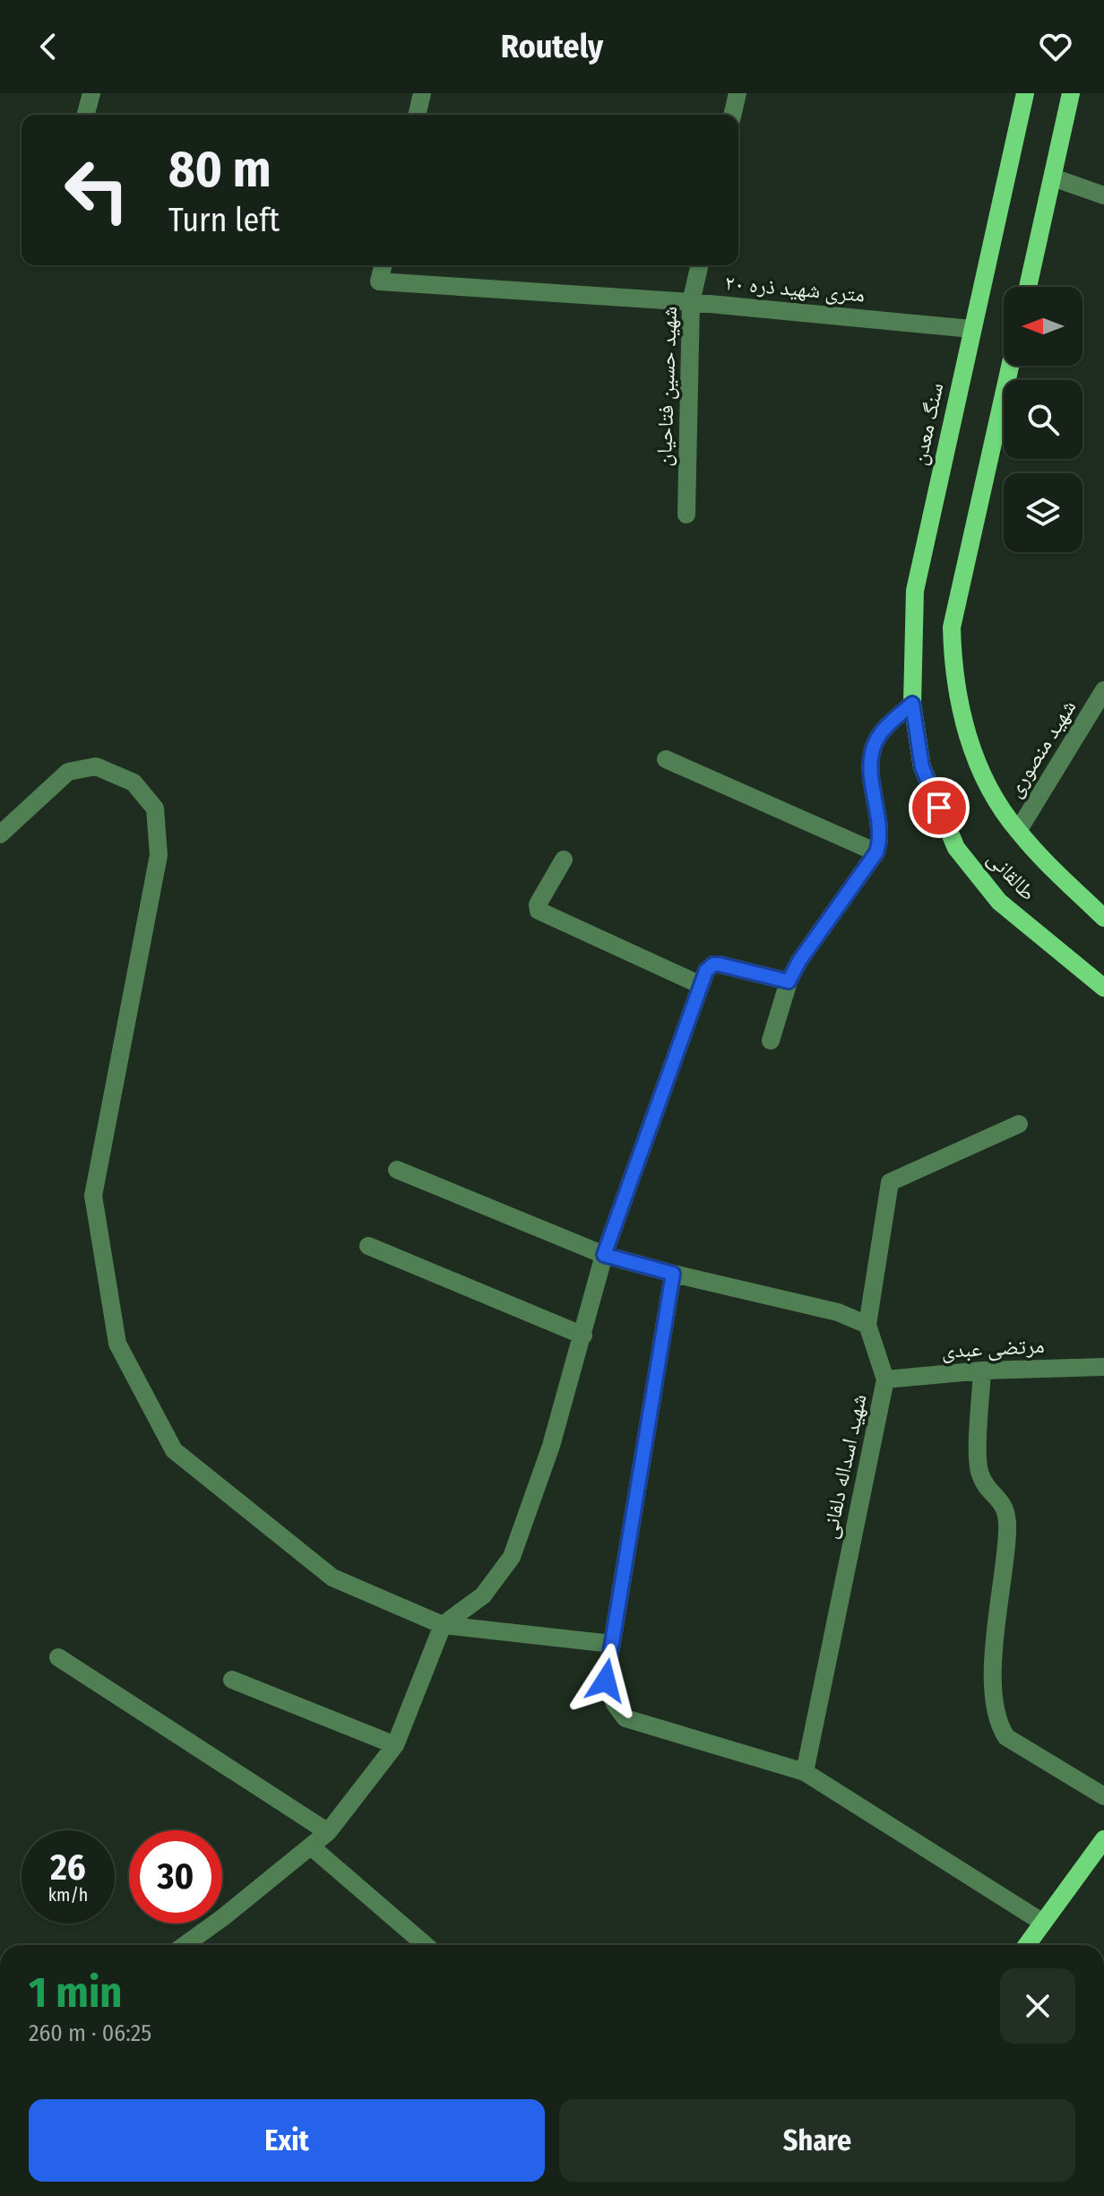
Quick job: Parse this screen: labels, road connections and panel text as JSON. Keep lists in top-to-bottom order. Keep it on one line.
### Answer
{"streets":{"main road":["سنگ معدن","طالقانی"],"street":["۲۰ متری شهید ذره","شهید حسین فتاحیان","شهید منصوری","مرتضی عبدی","شهید اسداله دلفانی"]},"crossings":[["۲۰ متری شهید ذره","شهید حسین فتاحیان"],["۲۰ متری شهید ذره","سنگ معدن"],["سنگ معدن","طالقانی"],["شهید منصوری","طالقانی"],["مرتضی عبدی","شهید اسداله دلفانی"]],"north":"left","page":{"header":"Routely","turn":["80 m","Turn left"],"speed":"26 km/h","limit":"30","heading":["1 min","260 m · 06:25"],"buttons":["Exit","Share"]}}
